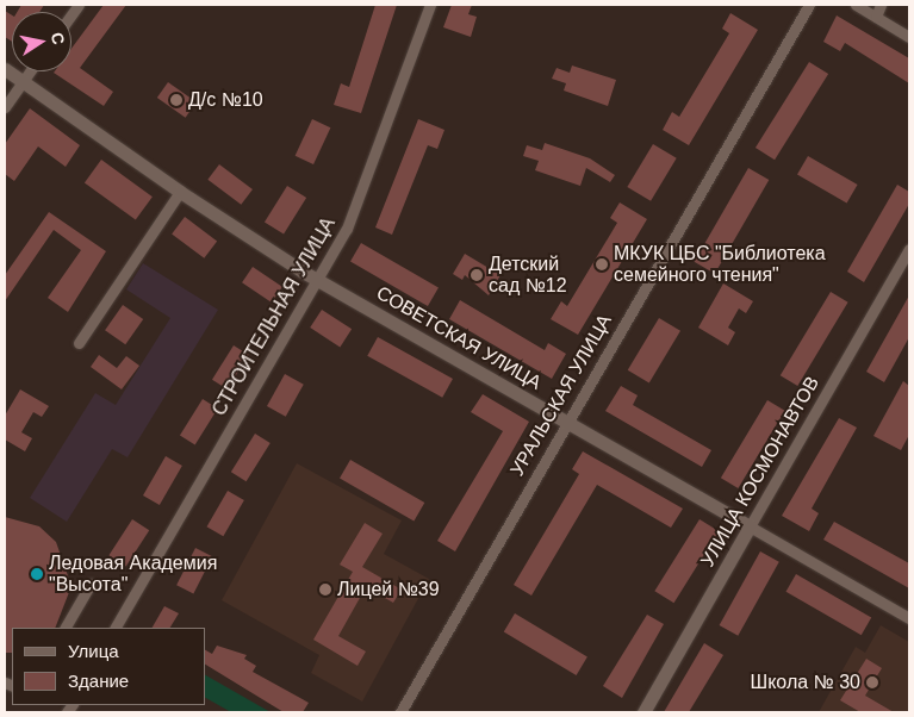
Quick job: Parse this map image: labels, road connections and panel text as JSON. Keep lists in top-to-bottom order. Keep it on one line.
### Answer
{"streets":{"street":["СТРОИТЕЛЬНАЯ УЛИЦА","СОВЕТСКАЯ УЛИЦА","УРАЛЬСКАЯ УЛИЦА","УЛИЦА КОСМОНАВТОВ"]},"crossings":[["СТРОИТЕЛЬНАЯ УЛИЦА","СОВЕТСКАЯ УЛИЦА"],["СОВЕТСКАЯ УЛИЦА","УРАЛЬСКАЯ УЛИЦА"],["СОВЕТСКАЯ УЛИЦА","УЛИЦА КОСМОНАВТОВ"]],"places":["Д/с №10","МКУК ЦБС \"Библиотека семейного чтения\"","Детский сад №12","Ледовая Академия \"Высота\"","Лицей №39","Школа № 30"],"legend":["Улица","Здание"],"north":"right"}
